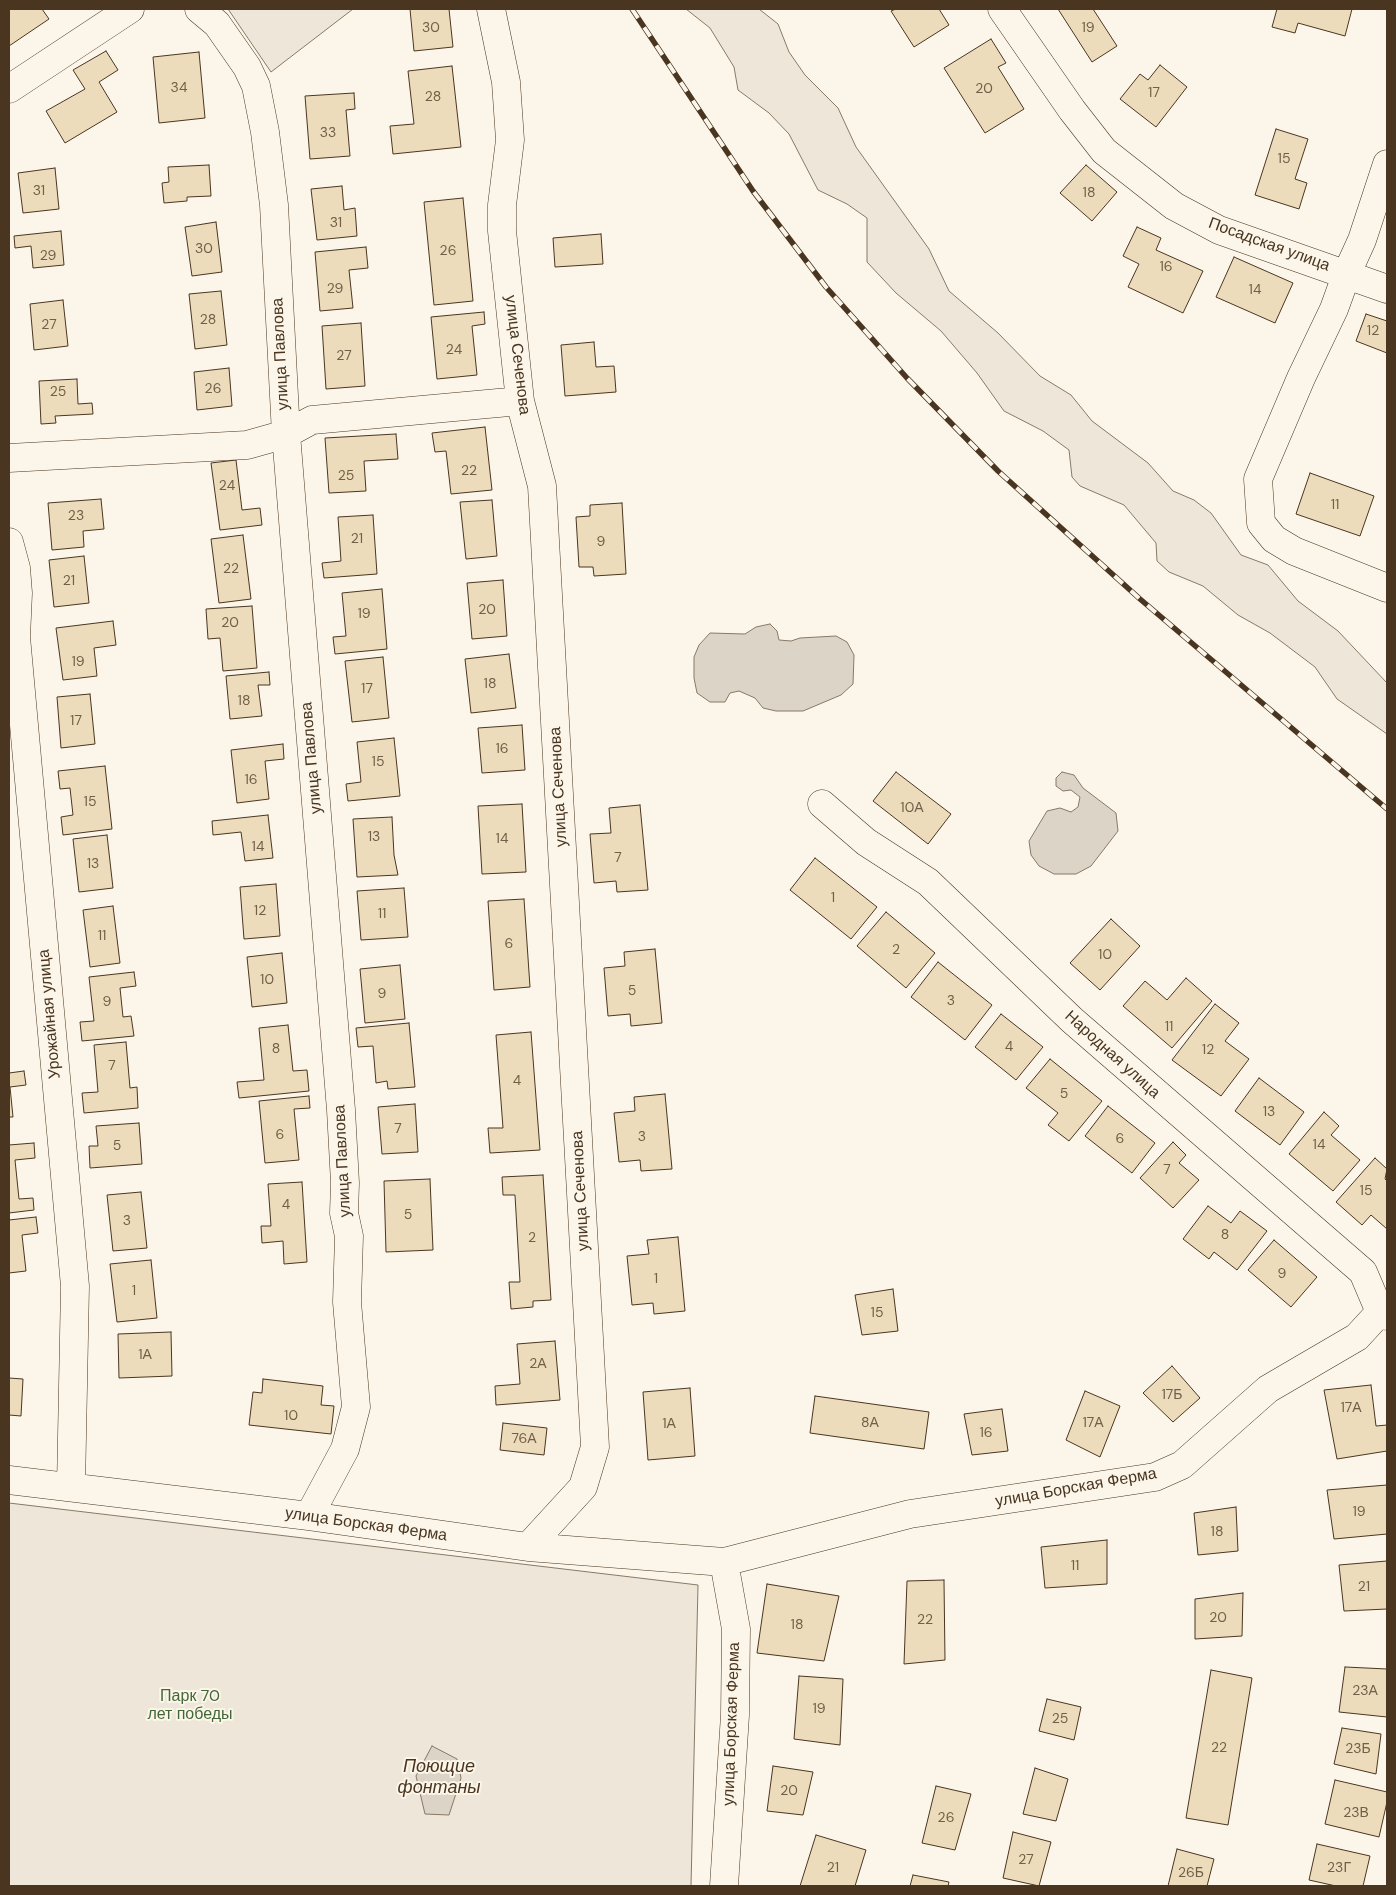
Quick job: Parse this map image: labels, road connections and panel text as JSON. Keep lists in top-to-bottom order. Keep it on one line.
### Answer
{"streets":{"street":["Посадская улица","улица Павлова","улица Сеченова","Урожайная улица","Народная улица","улица Борская Ферма"]},"crossings":[["улица Павлова","улица Борская Ферма"],["улица Сеченова","улица Борская Ферма"],["Урожайная улица","улица Борская Ферма"],["Народная улица","улица Борская Ферма"]],"water":["Поющие фонтаны"],"parks":["Парк 70 лет победы"],"house_numbers":["30","19","34","20","17","28","33","15","31","18","31","30","26","29","16","29","14","28","27","12","24","27","26","25","22","25","24","11","23","21","9","22","21","20","19","20","19","18","17","18","17","16","15","16","15","10А","13","14","14","7","13","1","12","11","11","6","2","10","10","5","9","3","9","11","4","8","12","7","4","5","13","7","6","3","6","14","5","7","15","4","5","3","8","2","9","1","1","15","1А","2А","17Б","17А","10","8А","17А","1А","16","76А","19","18","11","21","20","22","18","23А","19","25","22","23Б","20","23В","26","27","21","23Г","26Б"]}
